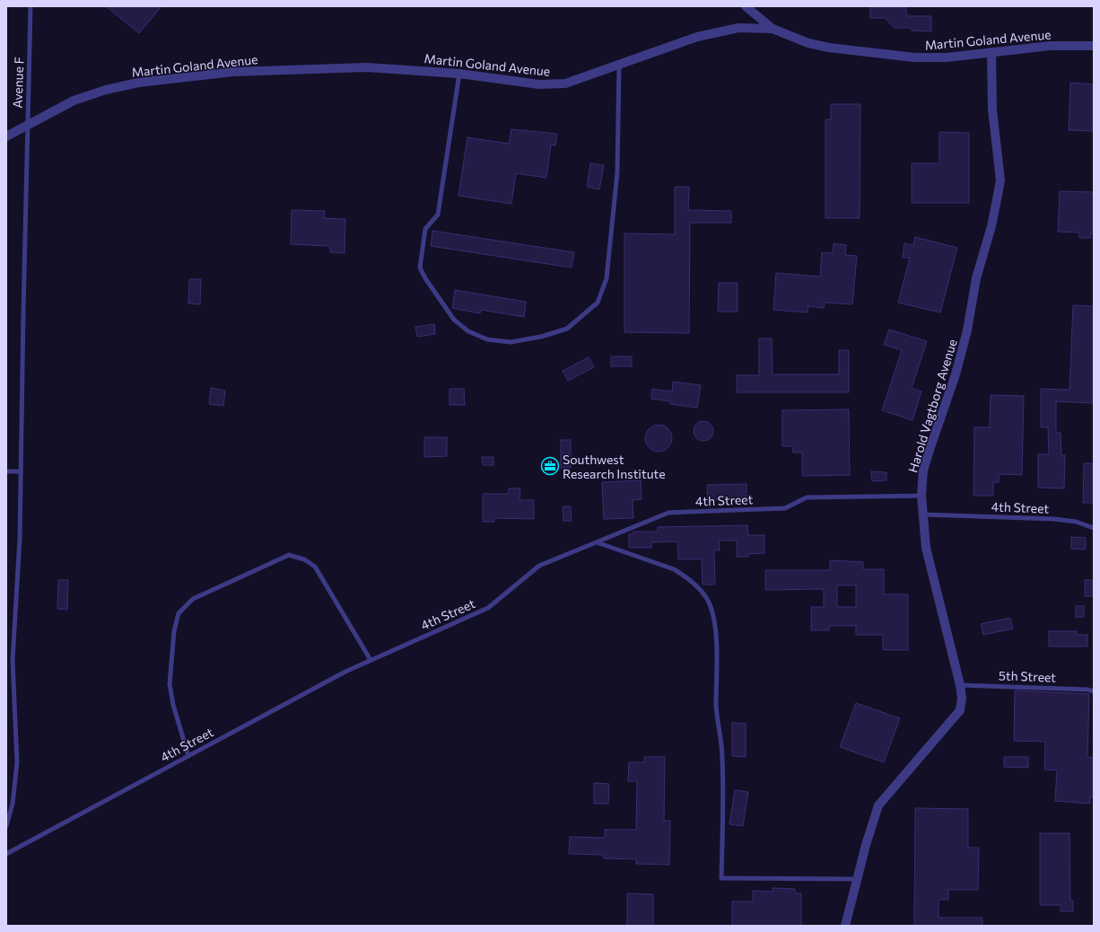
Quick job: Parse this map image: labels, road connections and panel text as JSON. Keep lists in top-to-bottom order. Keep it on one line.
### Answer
{"streets":{"street":["Martin Goland Avenue","Harold Vagtborg Avenue"],"lane":["Avenue F","4th Street","5th Street"]},"crossings":[["Martin Goland Avenue","Avenue F"],["Martin Goland Avenue","Harold Vagtborg Avenue"],["Harold Vagtborg Avenue","4th Street"],["Harold Vagtborg Avenue","5th Street"]],"places":{"office":["Southwest Research Institute"]}}
